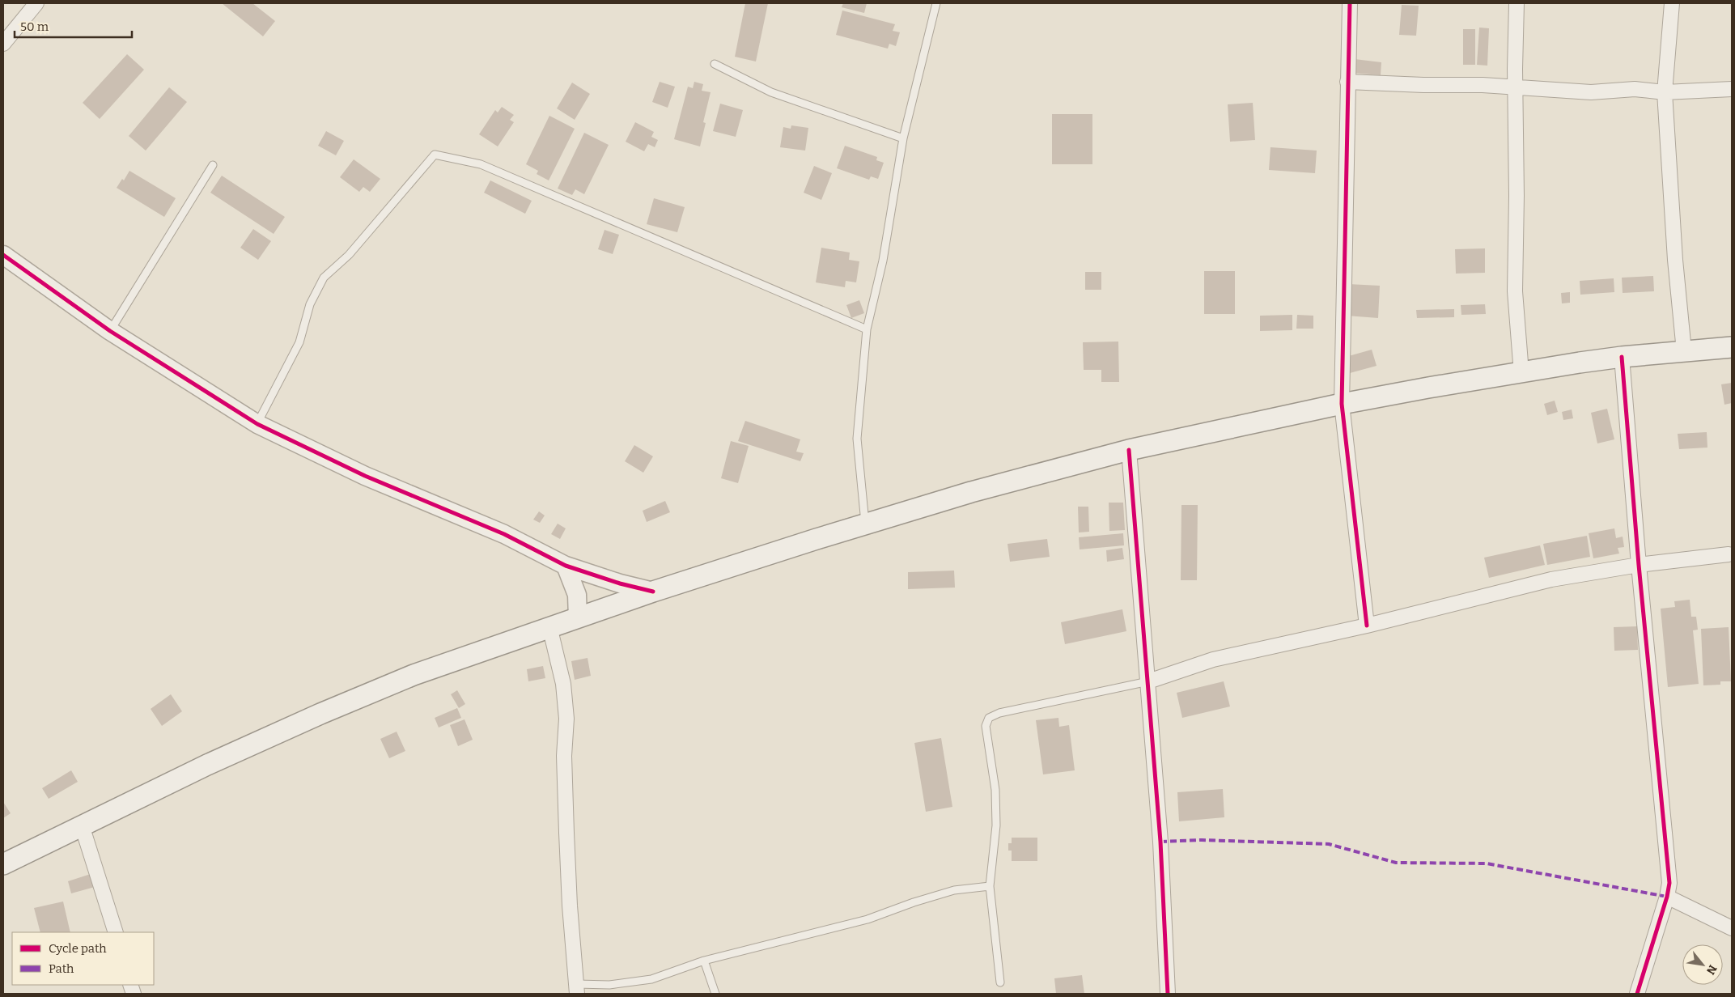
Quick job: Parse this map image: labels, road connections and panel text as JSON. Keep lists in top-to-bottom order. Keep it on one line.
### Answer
{"legend":["Cycle path","Path"],"scale_bar":"50 m","north":"bottom right"}
